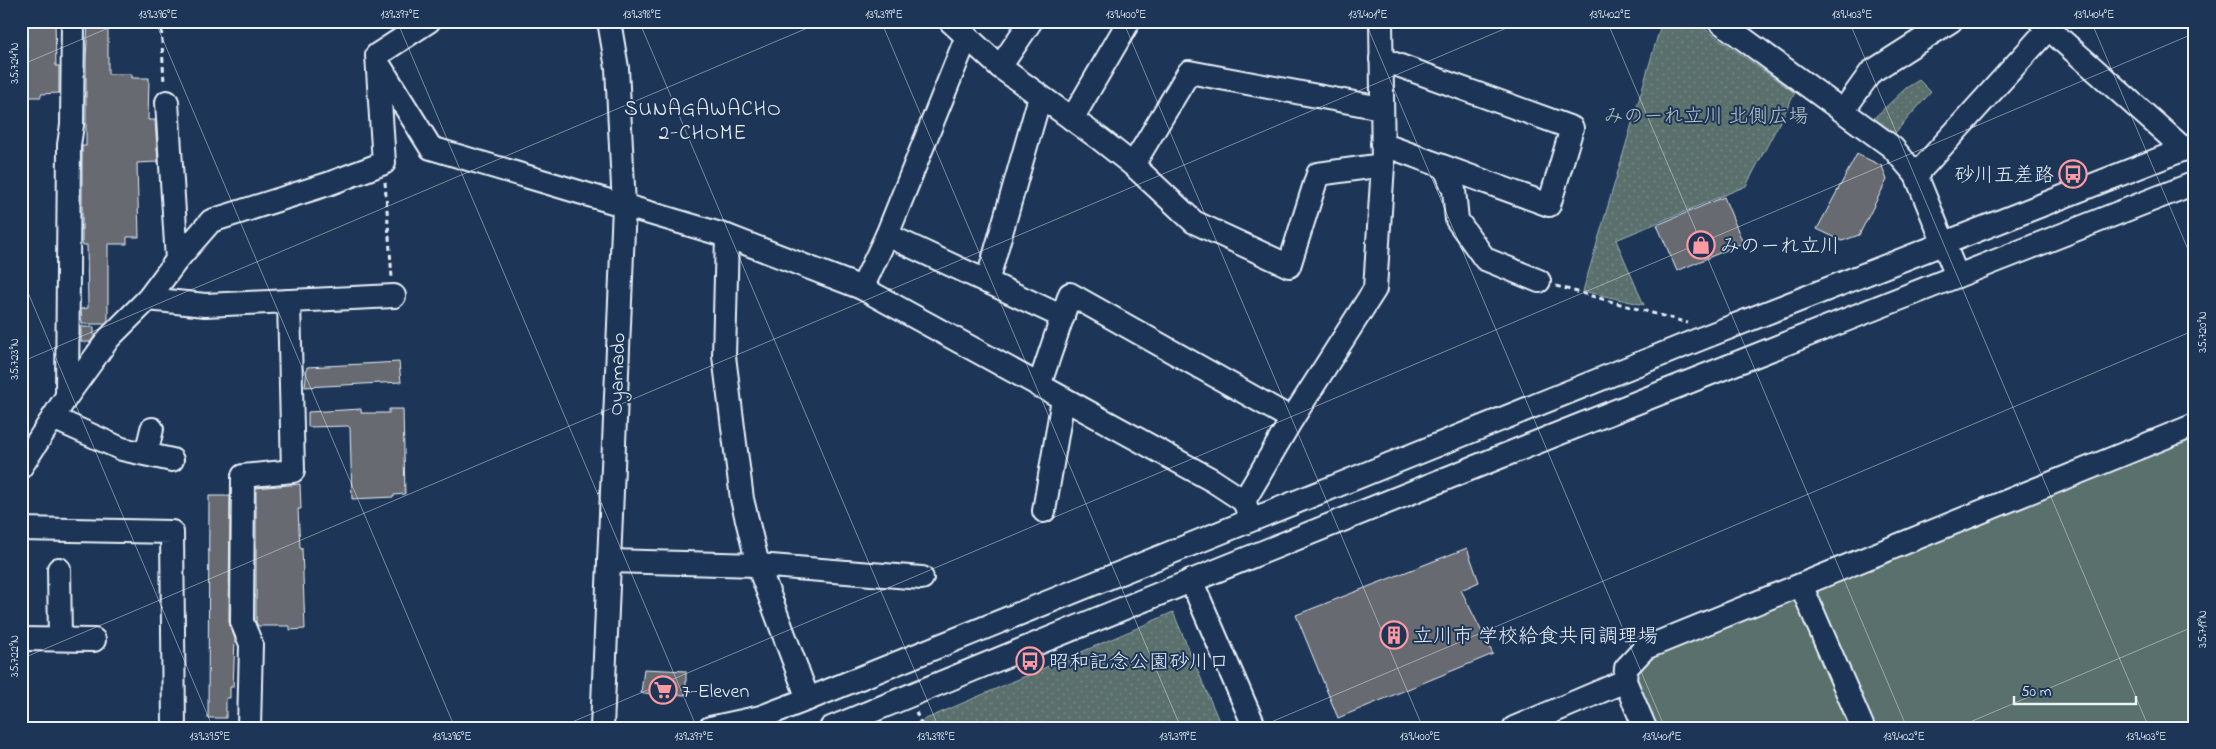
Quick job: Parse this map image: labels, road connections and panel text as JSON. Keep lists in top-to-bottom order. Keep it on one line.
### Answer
{"streets":{"street":["Oyamado"]},"districts":["SUNAGAWACHO 2-CHOME"],"parks":["みのーれ立川 北側広場"],"places":{"bus stop":["砂川五差路","昭和記念公園砂川口"],"shop":["みのーれ立川"],"building":["立川市 学校給食共同調理場"],"supermarket":["7-Eleven"]},"scale_bar":"50 m","coordinates":["139.396°E","139.397°E","139.398°E","139.399°E","139.400°E","139.401°E","139.402°E","139.403°E","139.404°E","35.724°N","35.720°N","35.723°N","35.719°N","35.722°N","139.395°E"]}
